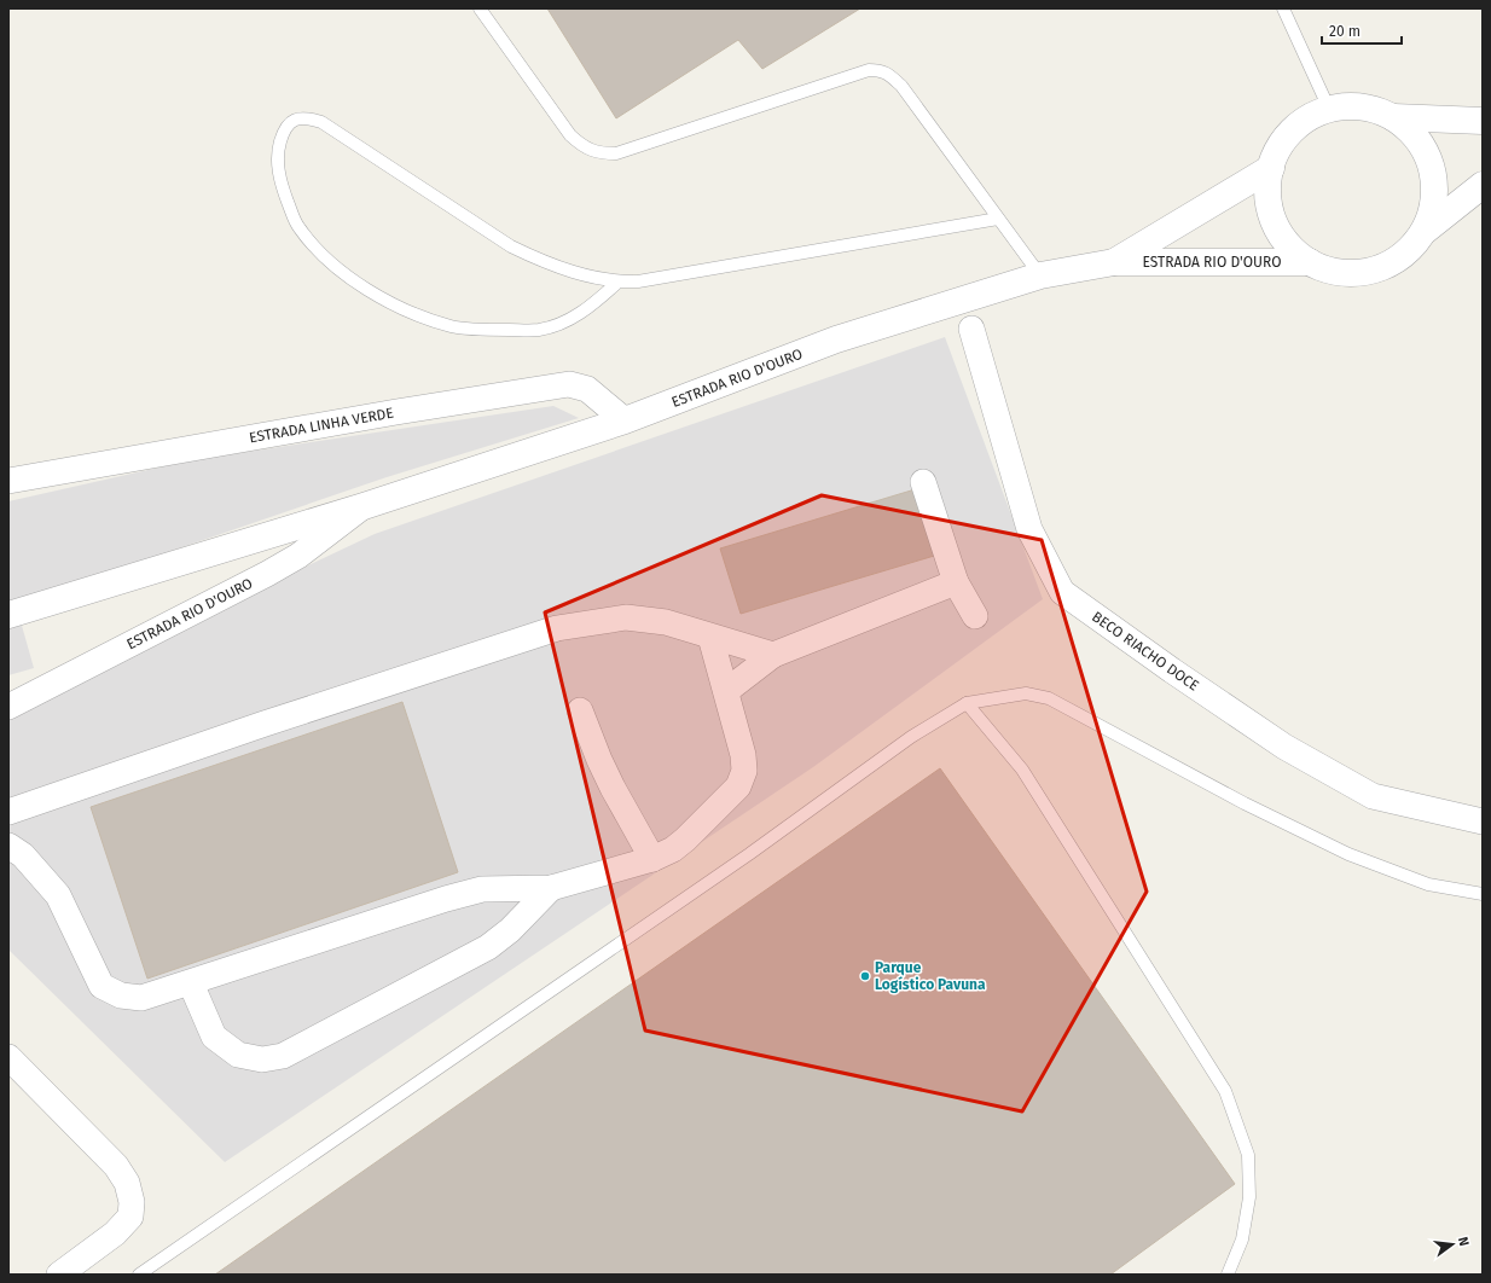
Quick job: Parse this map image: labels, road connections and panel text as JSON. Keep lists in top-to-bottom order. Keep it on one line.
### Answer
{"streets":{"street":["ESTRADA RIO D'OURO","ESTRADA LINHA VERDE","BECO RIACHO DOCE"]},"crossings":[["ESTRADA RIO D'OURO","ESTRADA LINHA VERDE"]],"places":["Parque Logístico Pavuna"],"scale_bar":"20 m","north":"right"}
